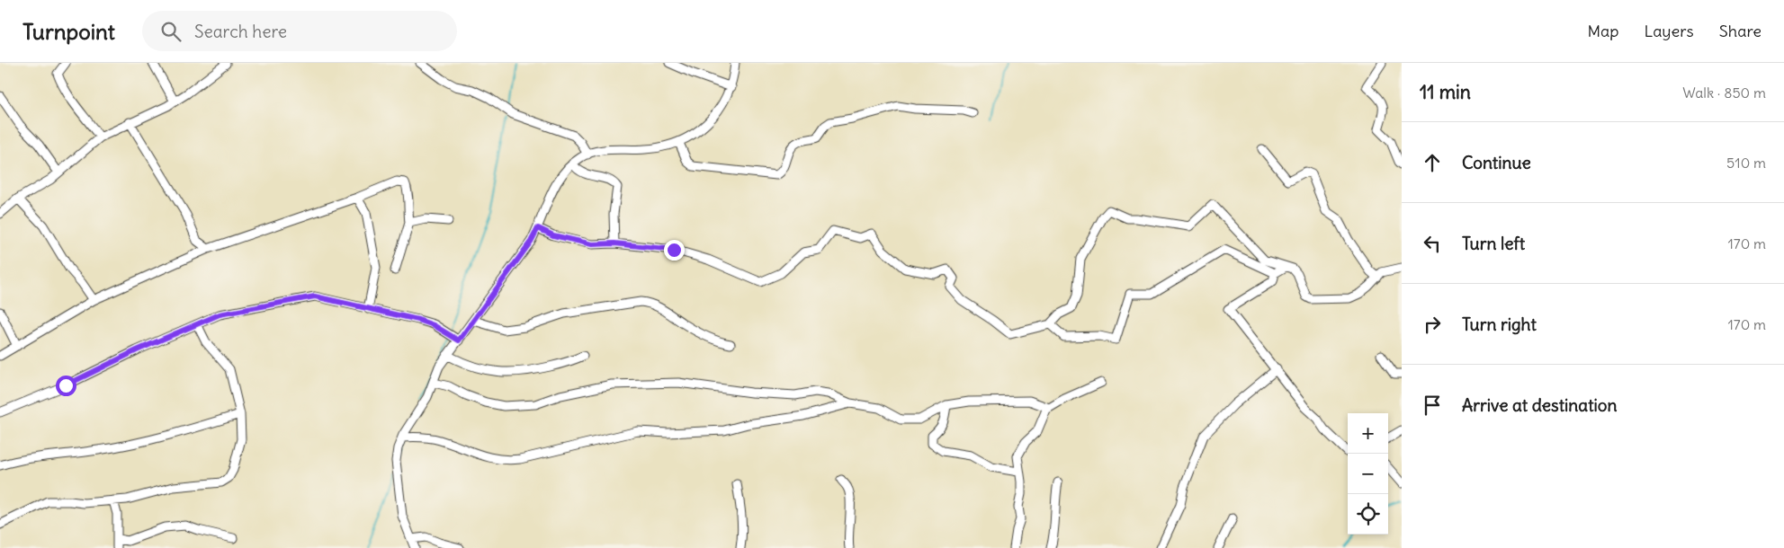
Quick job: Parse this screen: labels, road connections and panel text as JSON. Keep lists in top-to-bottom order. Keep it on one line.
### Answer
{"page":{"header":"Turnpoint","search":"Search here","nav":["Map","Layers","Share"],"heading":["11 min","Walk · 850 m"],"list":[["Continue","510 m"],["Turn left","170 m"],["Turn right","170 m"],"Arrive at destination"],"map_buttons":["+","−"]}}
